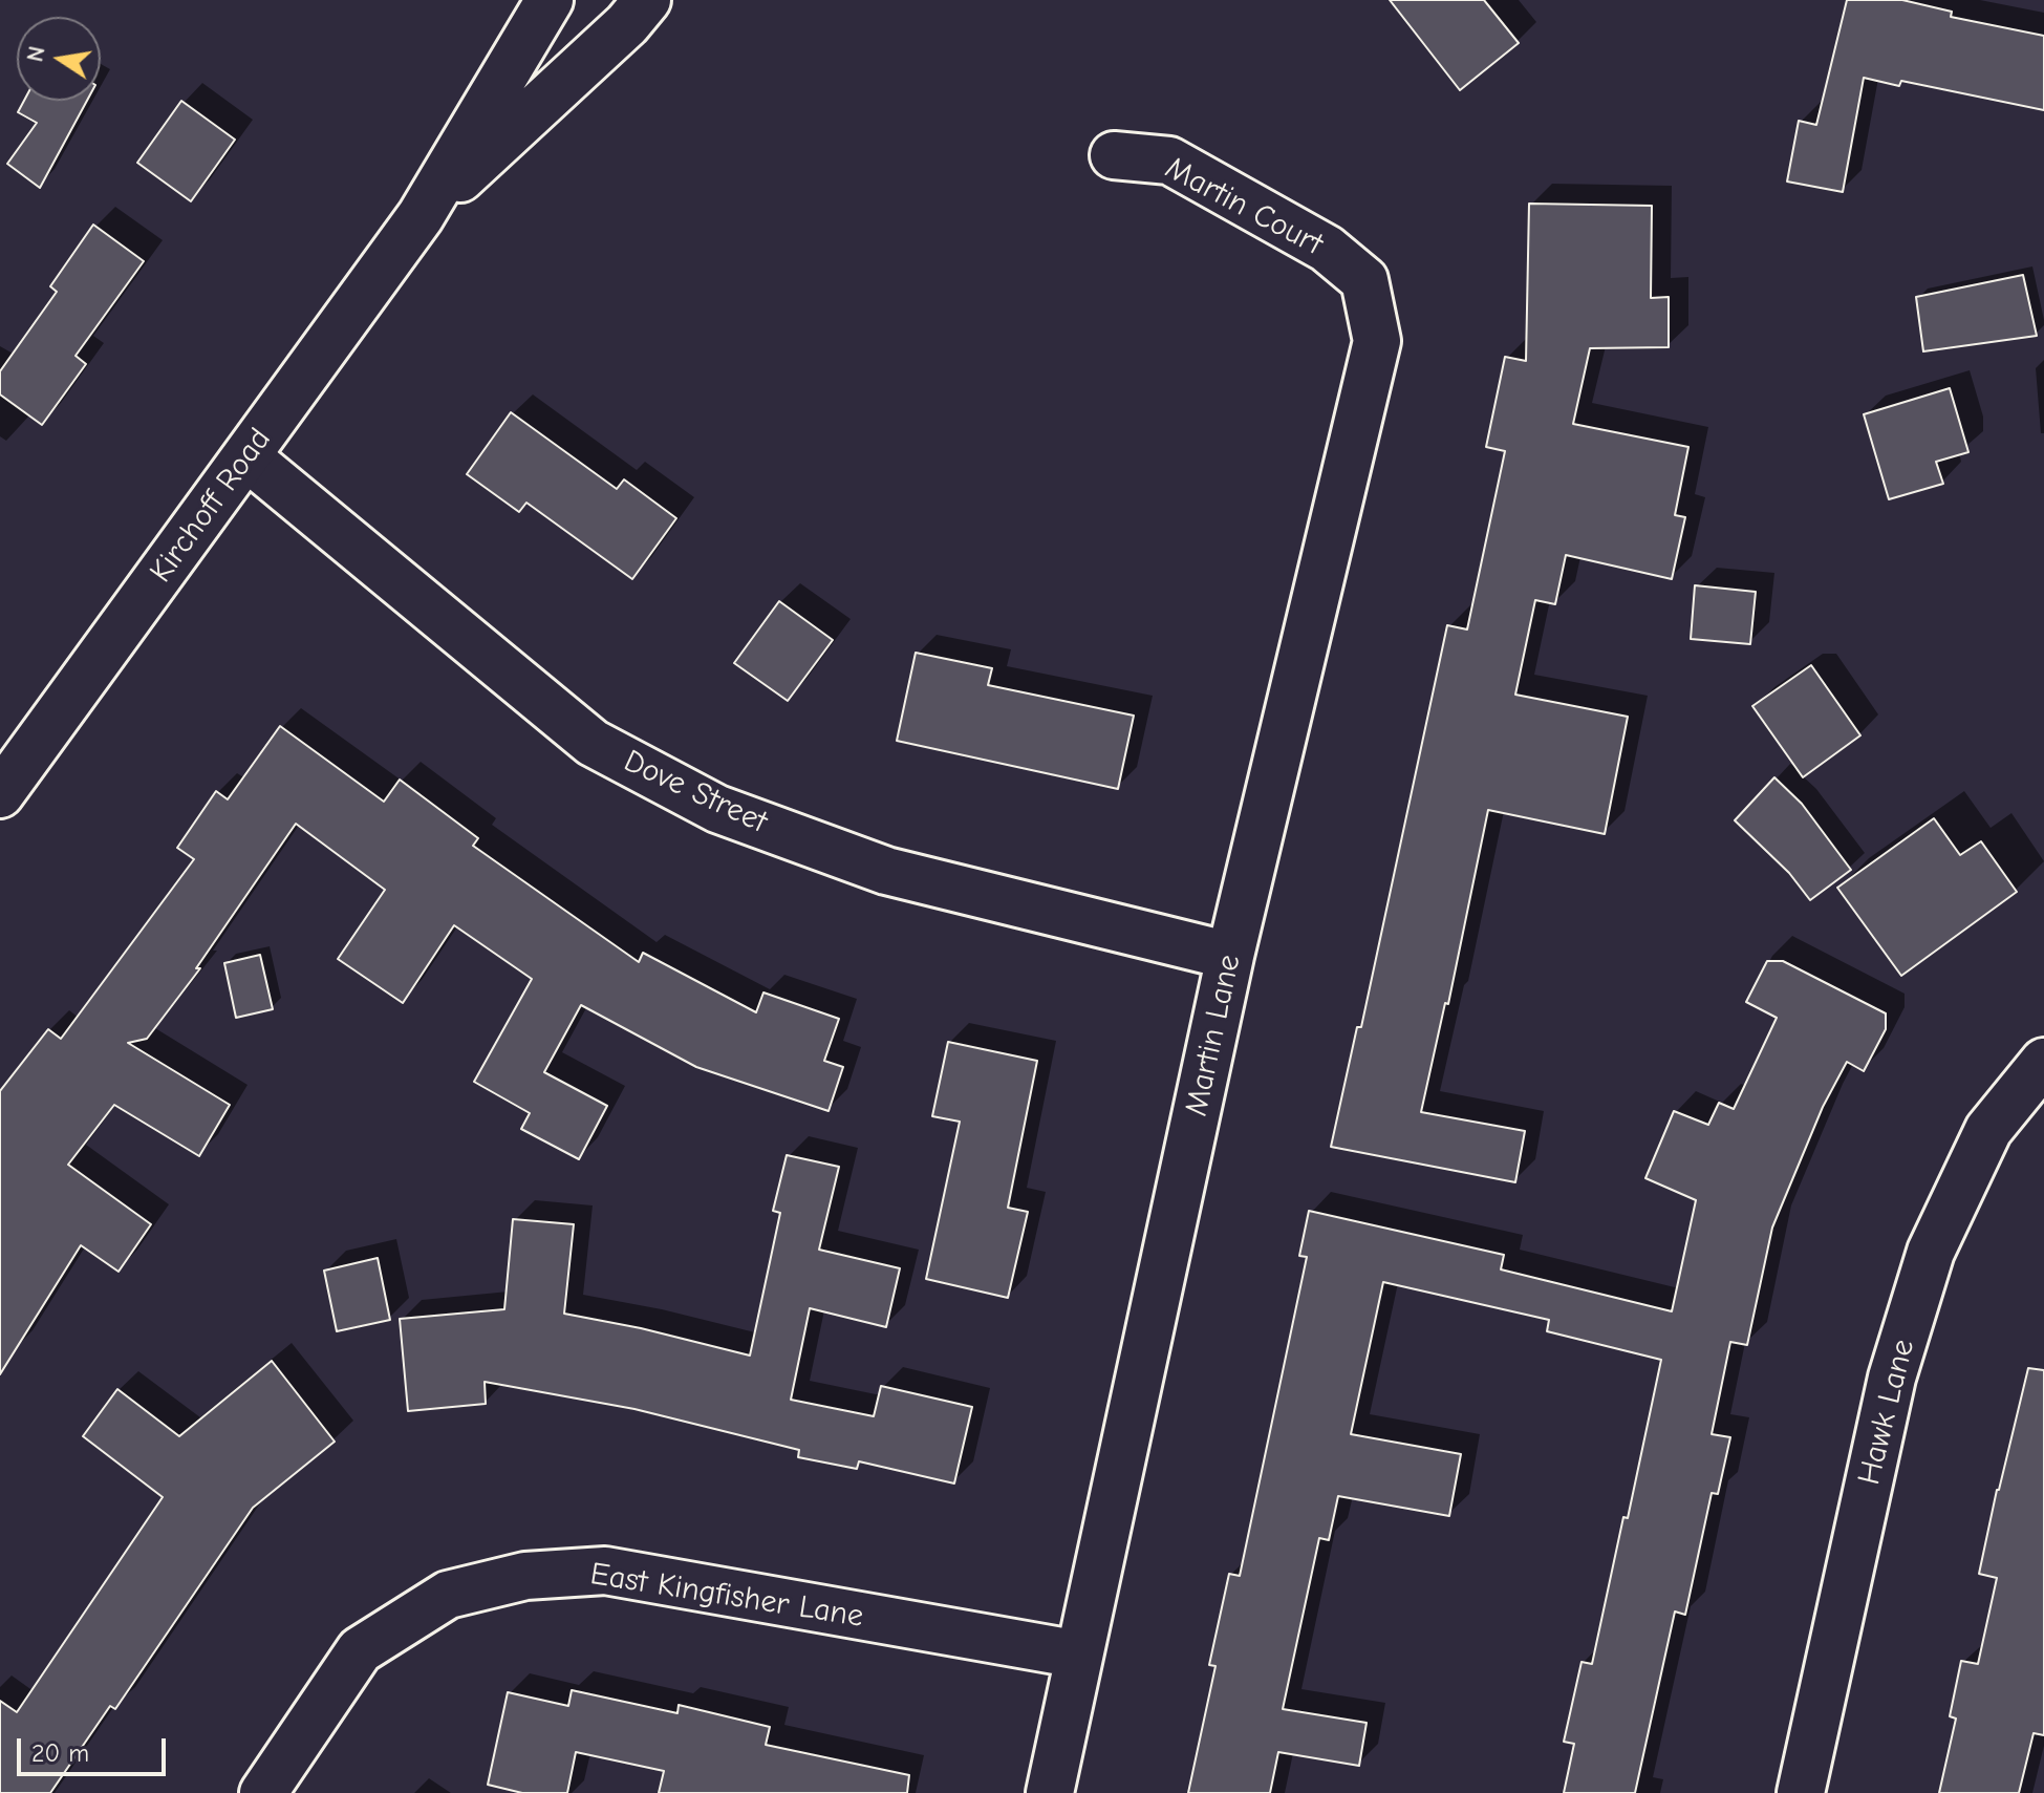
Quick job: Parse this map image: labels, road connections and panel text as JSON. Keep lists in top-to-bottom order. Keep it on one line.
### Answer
{"streets":{"street":["Martin Court","Kirchoff Road","Dove Street","Martin Lane","Hawk Lane","East Kingfisher Lane"]},"crossings":[["Martin Court","Martin Lane"],["Kirchoff Road","Dove Street"],["Dove Street","Martin Lane"],["Martin Lane","East Kingfisher Lane"]],"scale_bar":"20 m","north":"left"}
